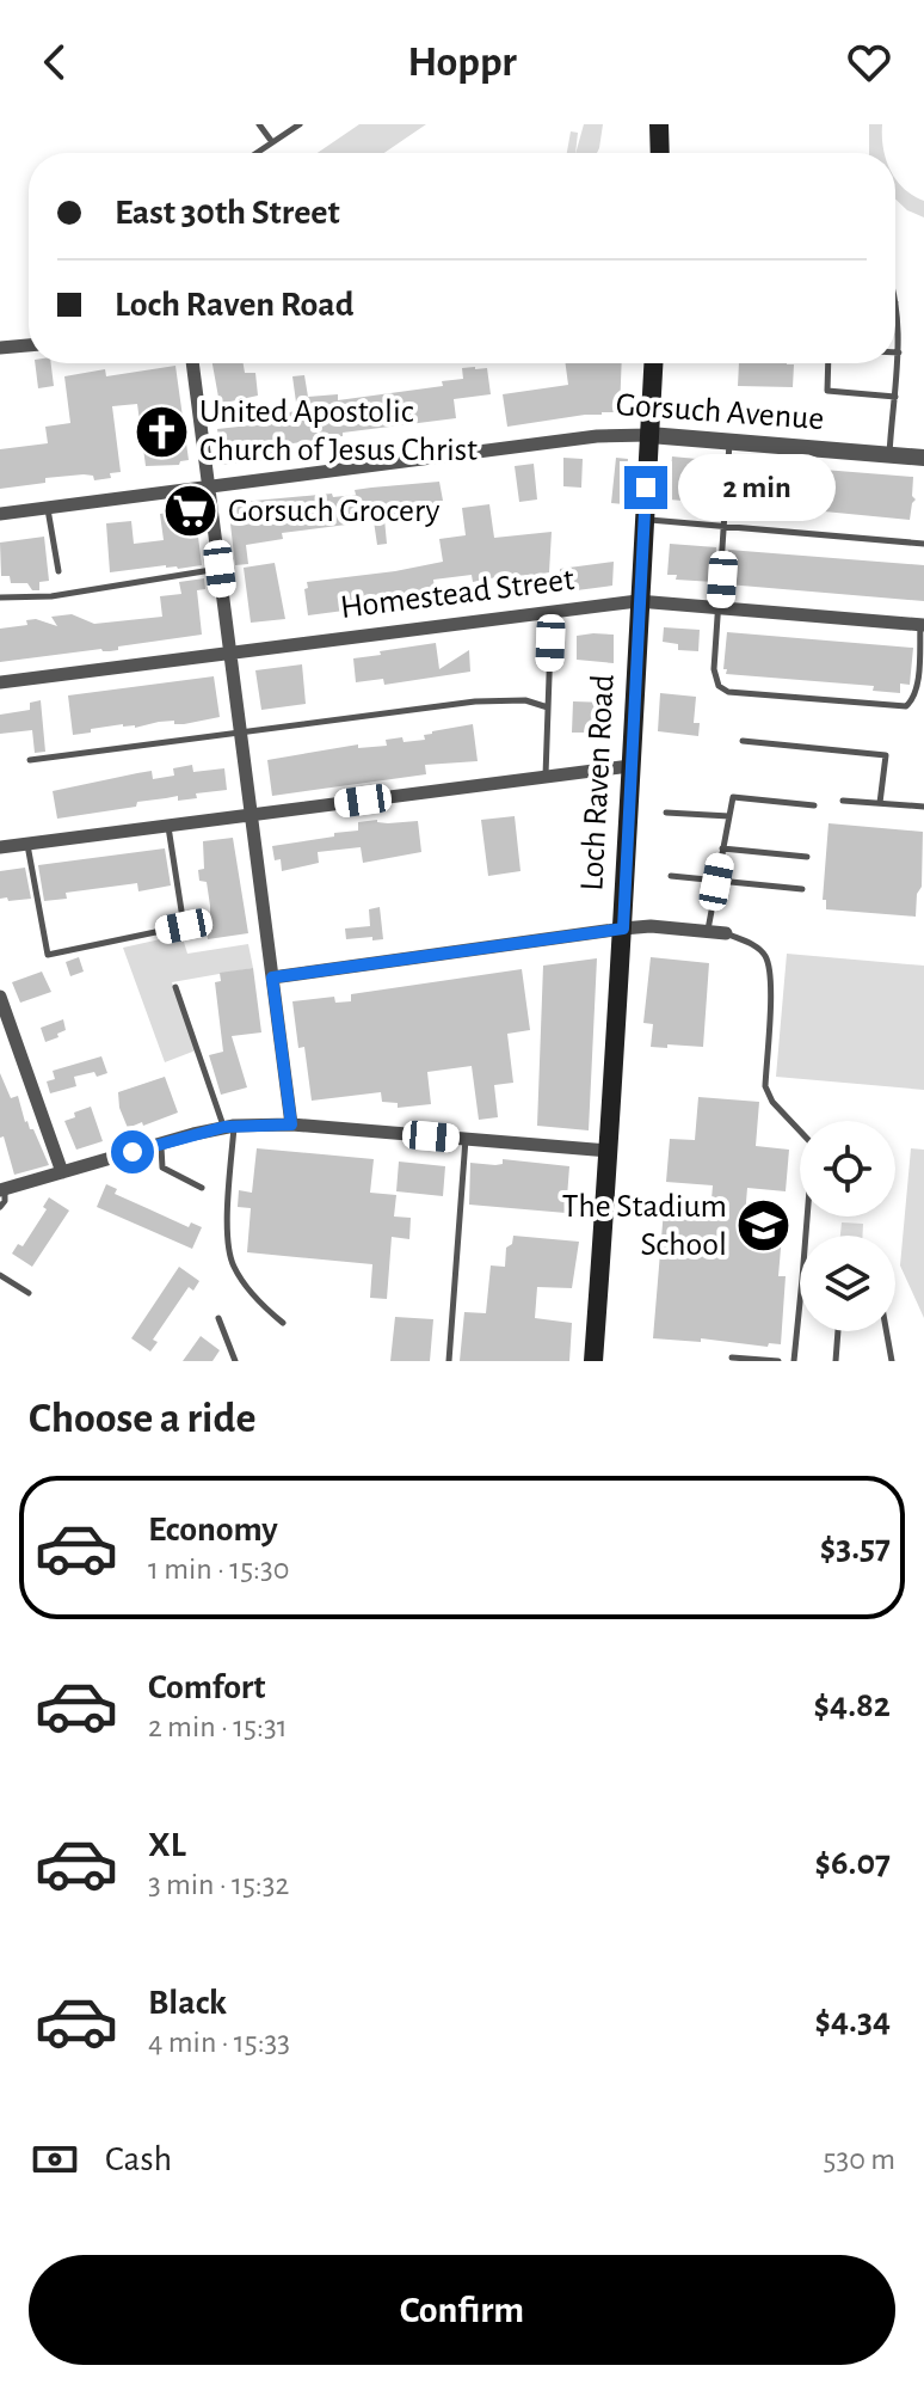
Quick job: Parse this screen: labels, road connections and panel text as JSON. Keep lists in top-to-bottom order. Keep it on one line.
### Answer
{"streets":{"main road":["Loch Raven Road"],"street":["Gorsuch Avenue","Homestead Street"]},"crossings":[["Gorsuch Avenue","Loch Raven Road"],["Homestead Street","Loch Raven Road"]],"places":{"church":["United Apostolic Church of Jesus Christ"],"supermarket":["Gorsuch Grocery"],"school or university":["The Stadium School"]},"page":{"header":"Hoppr","banner":["East 30th Street","Loch Raven Road"],"bubble":"2 min","heading":"Choose a ride","list":[{"name":"Economy","note":"1 min · 15:30","value":"$3.57"},{"name":"Comfort","note":"2 min · 15:31","value":"$4.82"},{"name":"XL","note":"3 min · 15:32","value":"$6.07"},{"name":"Black","note":"4 min · 15:33","value":"$4.34"}],"pay":["Cash","530 m"],"buttons":"Confirm"}}
